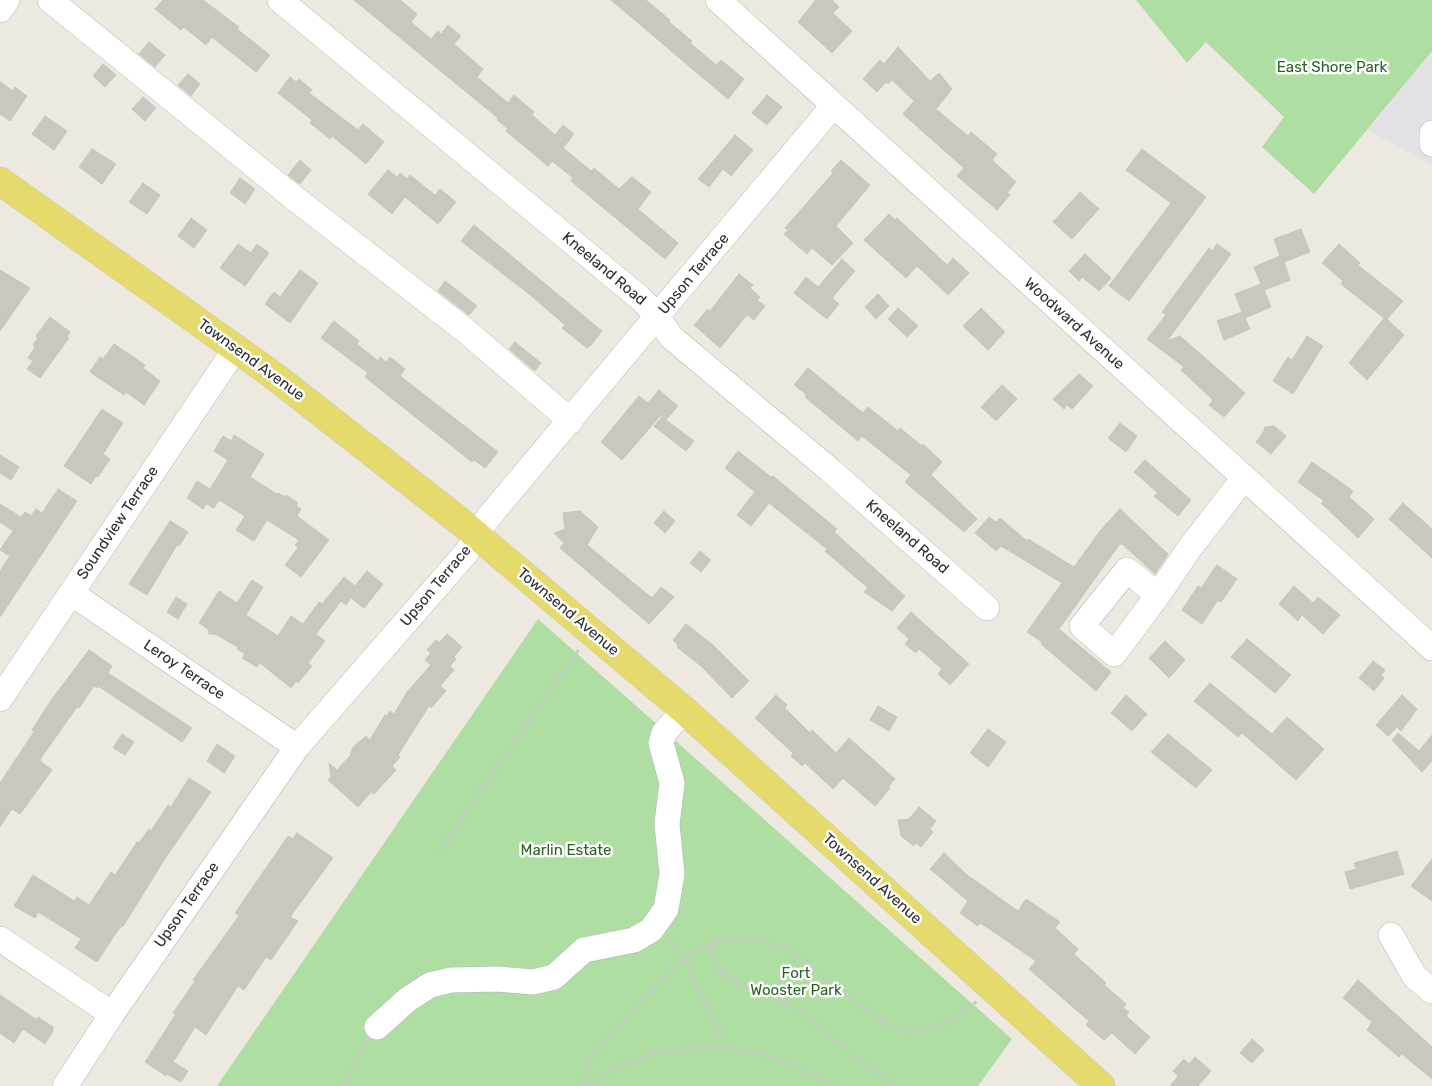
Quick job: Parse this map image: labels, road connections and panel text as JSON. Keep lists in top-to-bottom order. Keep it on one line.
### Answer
{"streets":{"main road":["Townsend Avenue"],"street":["Kneeland Road","Upson Terrace","Woodward Avenue","Soundview Terrace","Leroy Terrace"]},"crossings":[["Kneeland Road","Upson Terrace"],["Upson Terrace","Woodward Avenue"],["Upson Terrace","Townsend Avenue"],["Upson Terrace","Leroy Terrace"],["Townsend Avenue","Soundview Terrace"],["Soundview Terrace","Leroy Terrace"]],"parks":["East Shore Park","Marlin Estate","Fort Wooster Park"]}
